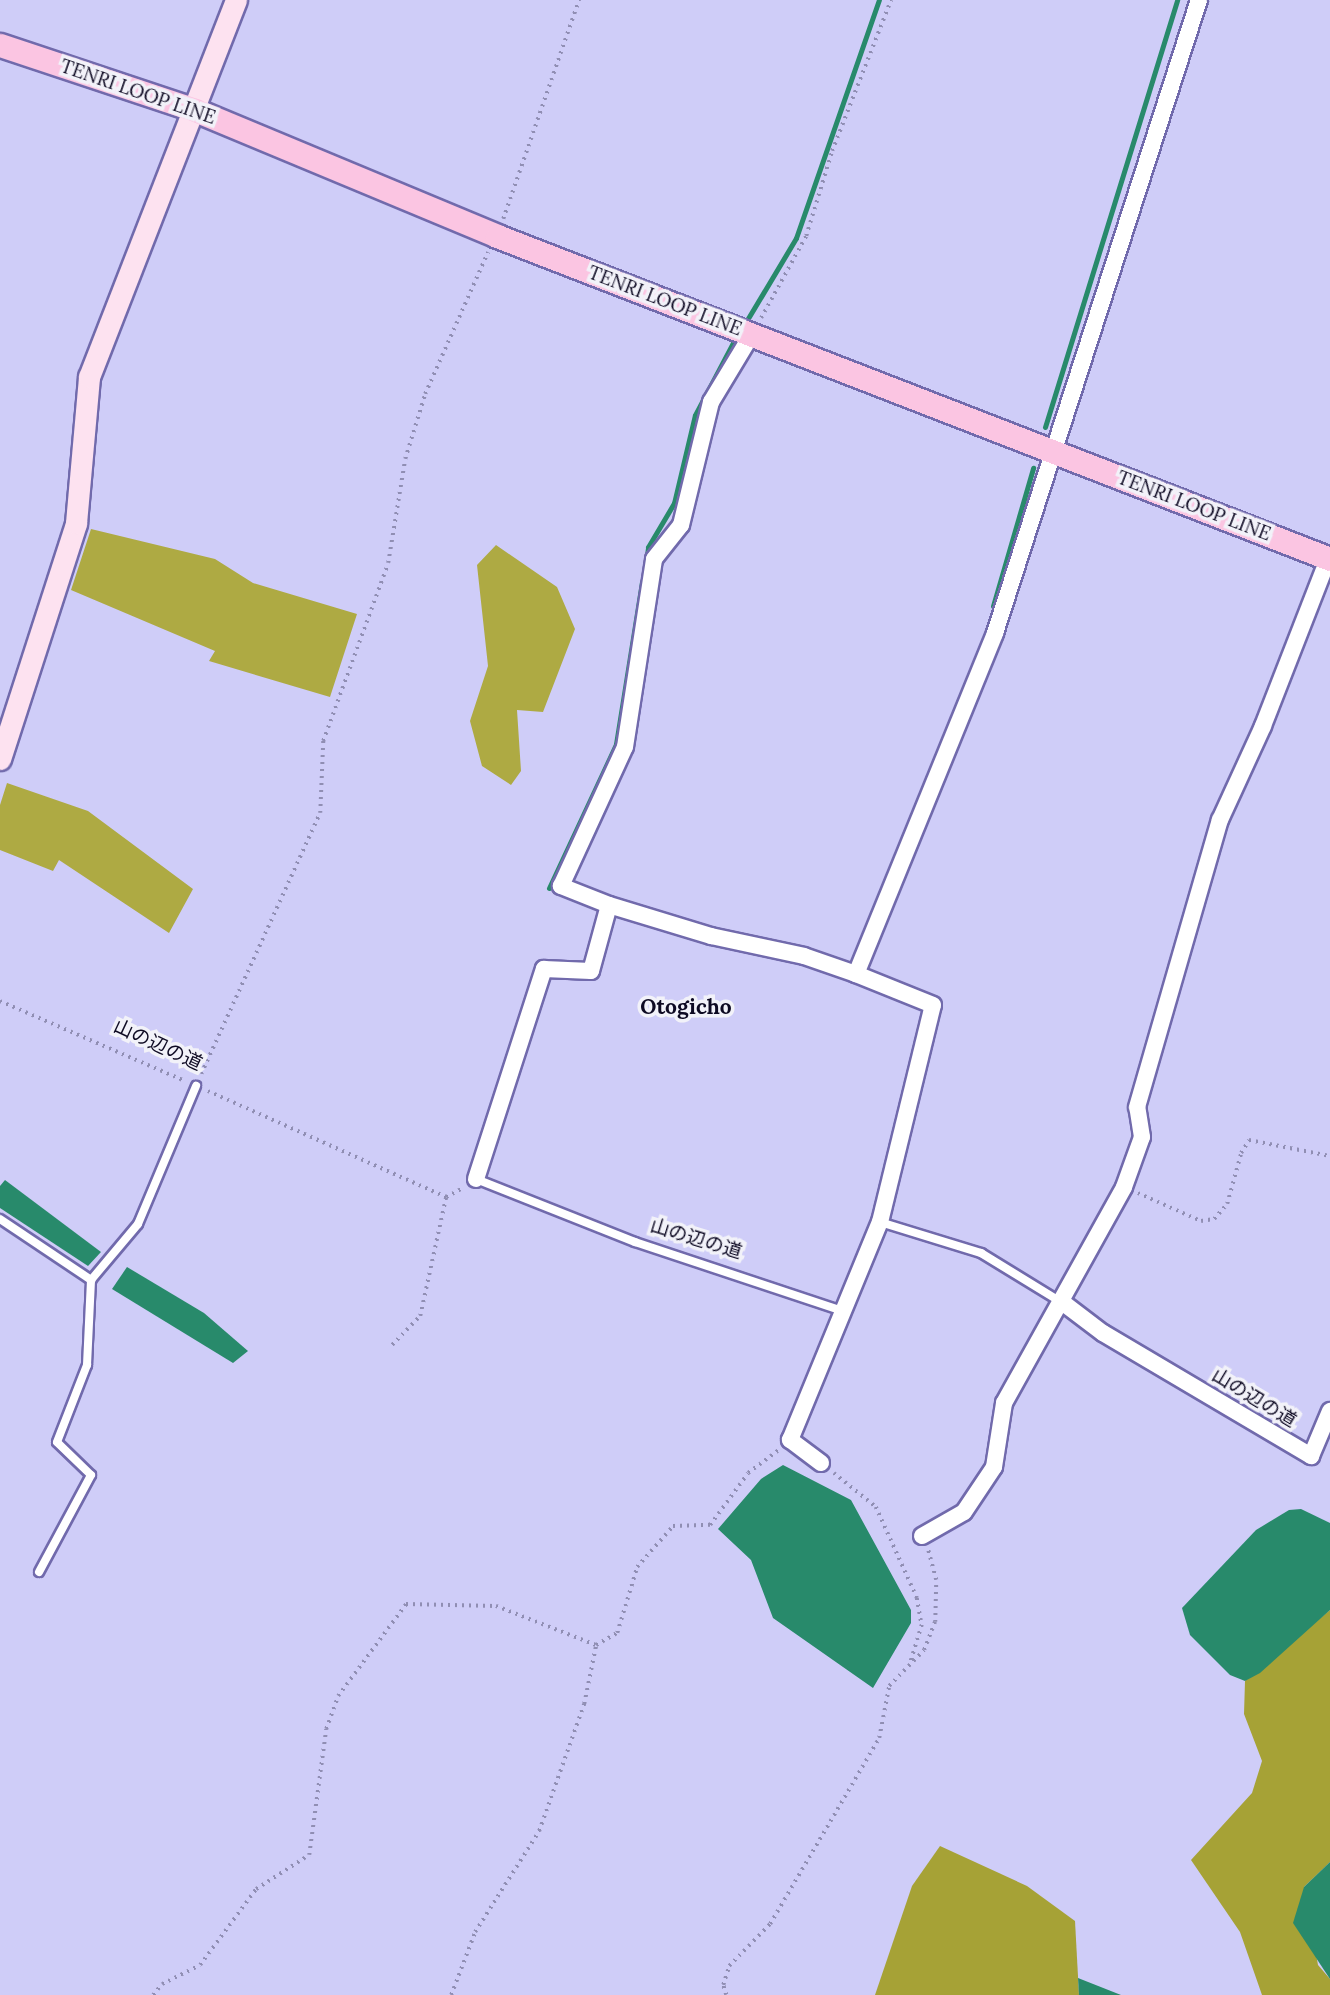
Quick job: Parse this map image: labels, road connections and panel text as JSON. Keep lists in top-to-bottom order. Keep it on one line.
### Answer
{"streets":{"main road":["TENRI LOOP LINE"],"street":["山の辺の道"]},"districts":["Otogicho"]}
